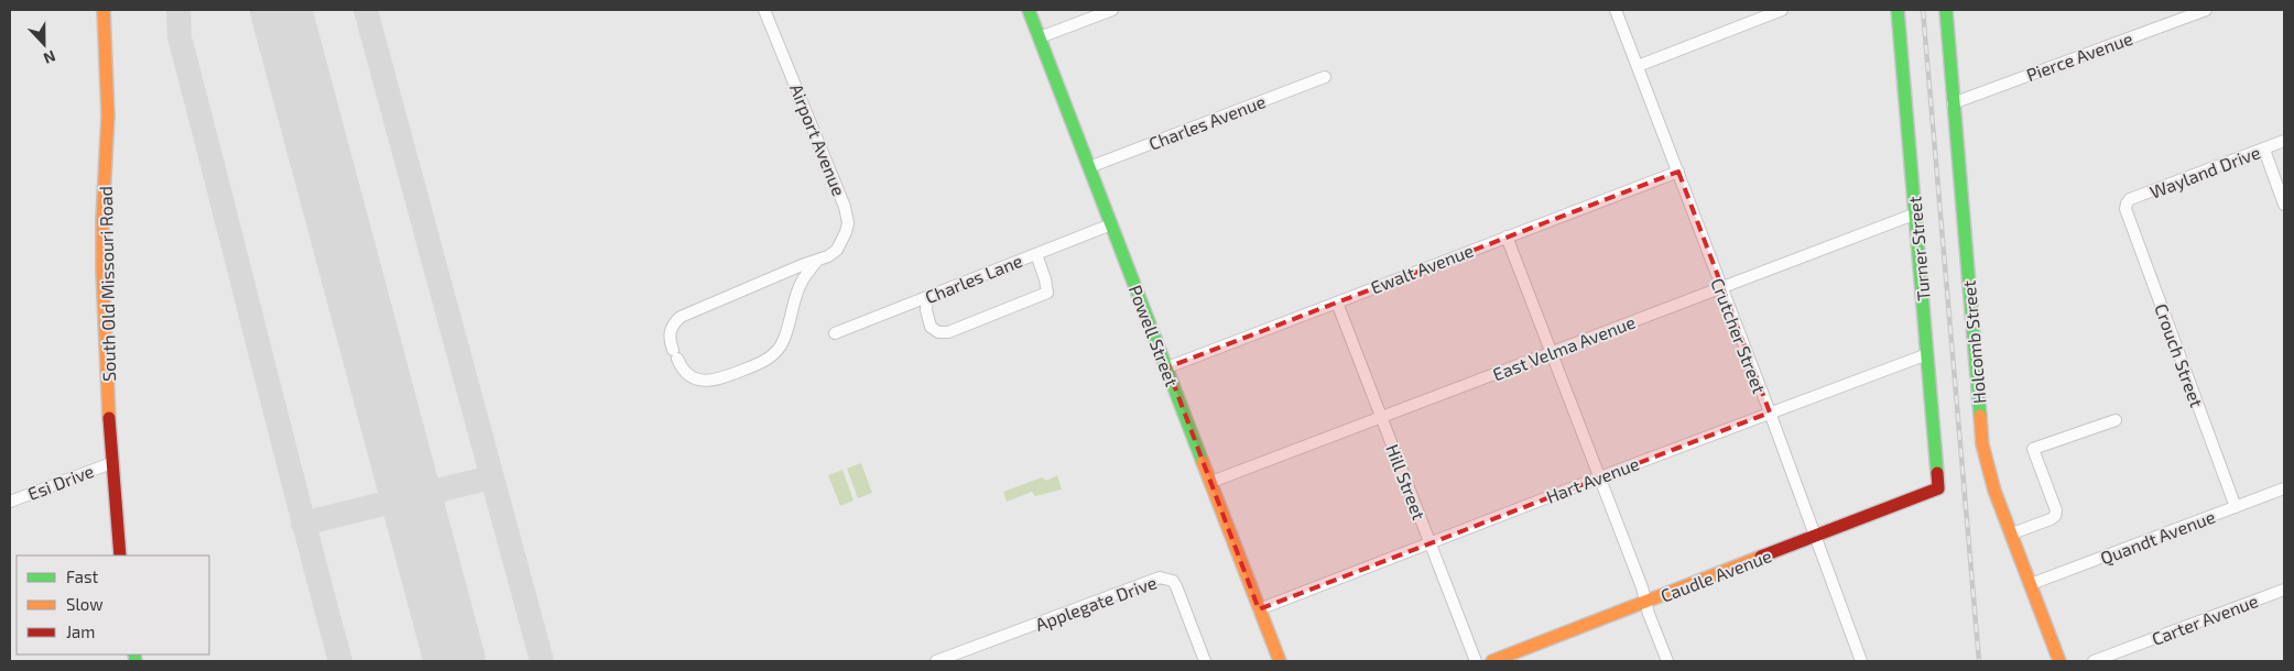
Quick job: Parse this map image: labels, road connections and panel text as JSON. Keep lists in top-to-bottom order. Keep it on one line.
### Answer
{"streets":{"street":["Pierce Avenue","Charles Avenue","Airport Avenue","Wayland Drive","Turner Street","Ewalt Avenue","Charles Lane","South Old Missouri Road","Powell Street","Crutcher Street","Holcomb Street","East Velma Avenue","Crouch Street","Hart Avenue","Esi Drive","Hill Street","Quandt Avenue","Caudle Avenue","Applegate Drive","Carter Avenue"]},"crossings":[["Pierce Avenue","Holcomb Street"],["Charles Avenue","Powell Street"],["Wayland Drive","Crouch Street"],["Turner Street","East Velma Avenue"],["Turner Street","Hart Avenue"],["Turner Street","Caudle Avenue"],["Ewalt Avenue","Powell Street"],["Ewalt Avenue","Crutcher Street"],["Ewalt Avenue","Hill Street"],["Charles Lane","Powell Street"],["South Old Missouri Road","Esi Drive"],["Powell Street","East Velma Avenue"],["Powell Street","Hart Avenue"],["Crutcher Street","East Velma Avenue"],["Crutcher Street","Hart Avenue"],["Crutcher Street","Caudle Avenue"],["Holcomb Street","Quandt Avenue"],["East Velma Avenue","Hill Street"],["Crouch Street","Quandt Avenue"],["Hart Avenue","Hill Street"]],"legend":["Fast","Slow","Jam"],"north":"bottom"}
